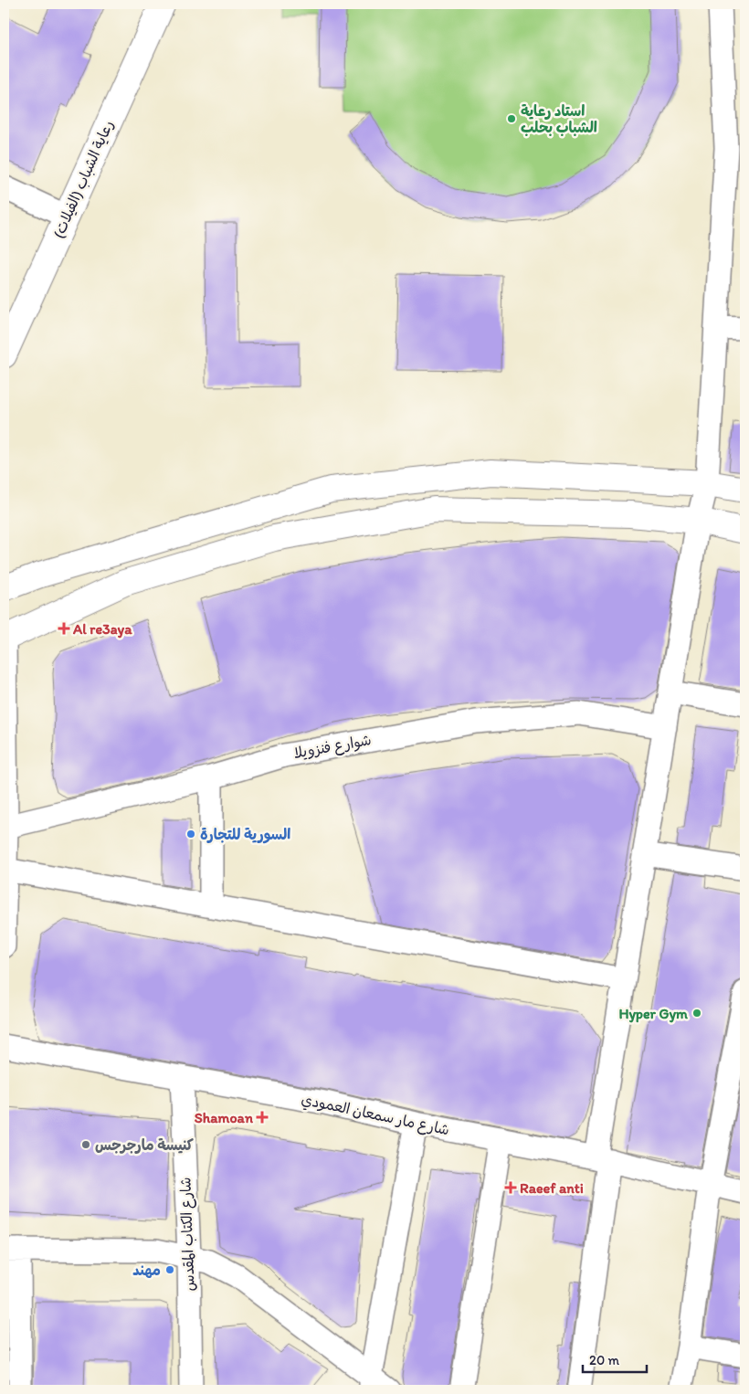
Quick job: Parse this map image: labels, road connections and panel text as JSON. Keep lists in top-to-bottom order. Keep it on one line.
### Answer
{"streets":{"main road":["رعاية الشباب (الفيلات)"],"street":["شوارع فنزويلا","شارع مار سمعان العمودي","شارع الكتاب المقدس"]},"crossings":[["شارع مار سمعان العمودي","شارع الكتاب المقدس"]],"places":{"other":["استاد رعاية الشباب بحلب","السورية للتجارة","Hyper Gym","كنيسة مارجرجس","مهند"],"health":["Al re3aya","Shamoan","Raeef anti"]},"scale_bar":"20 m"}
